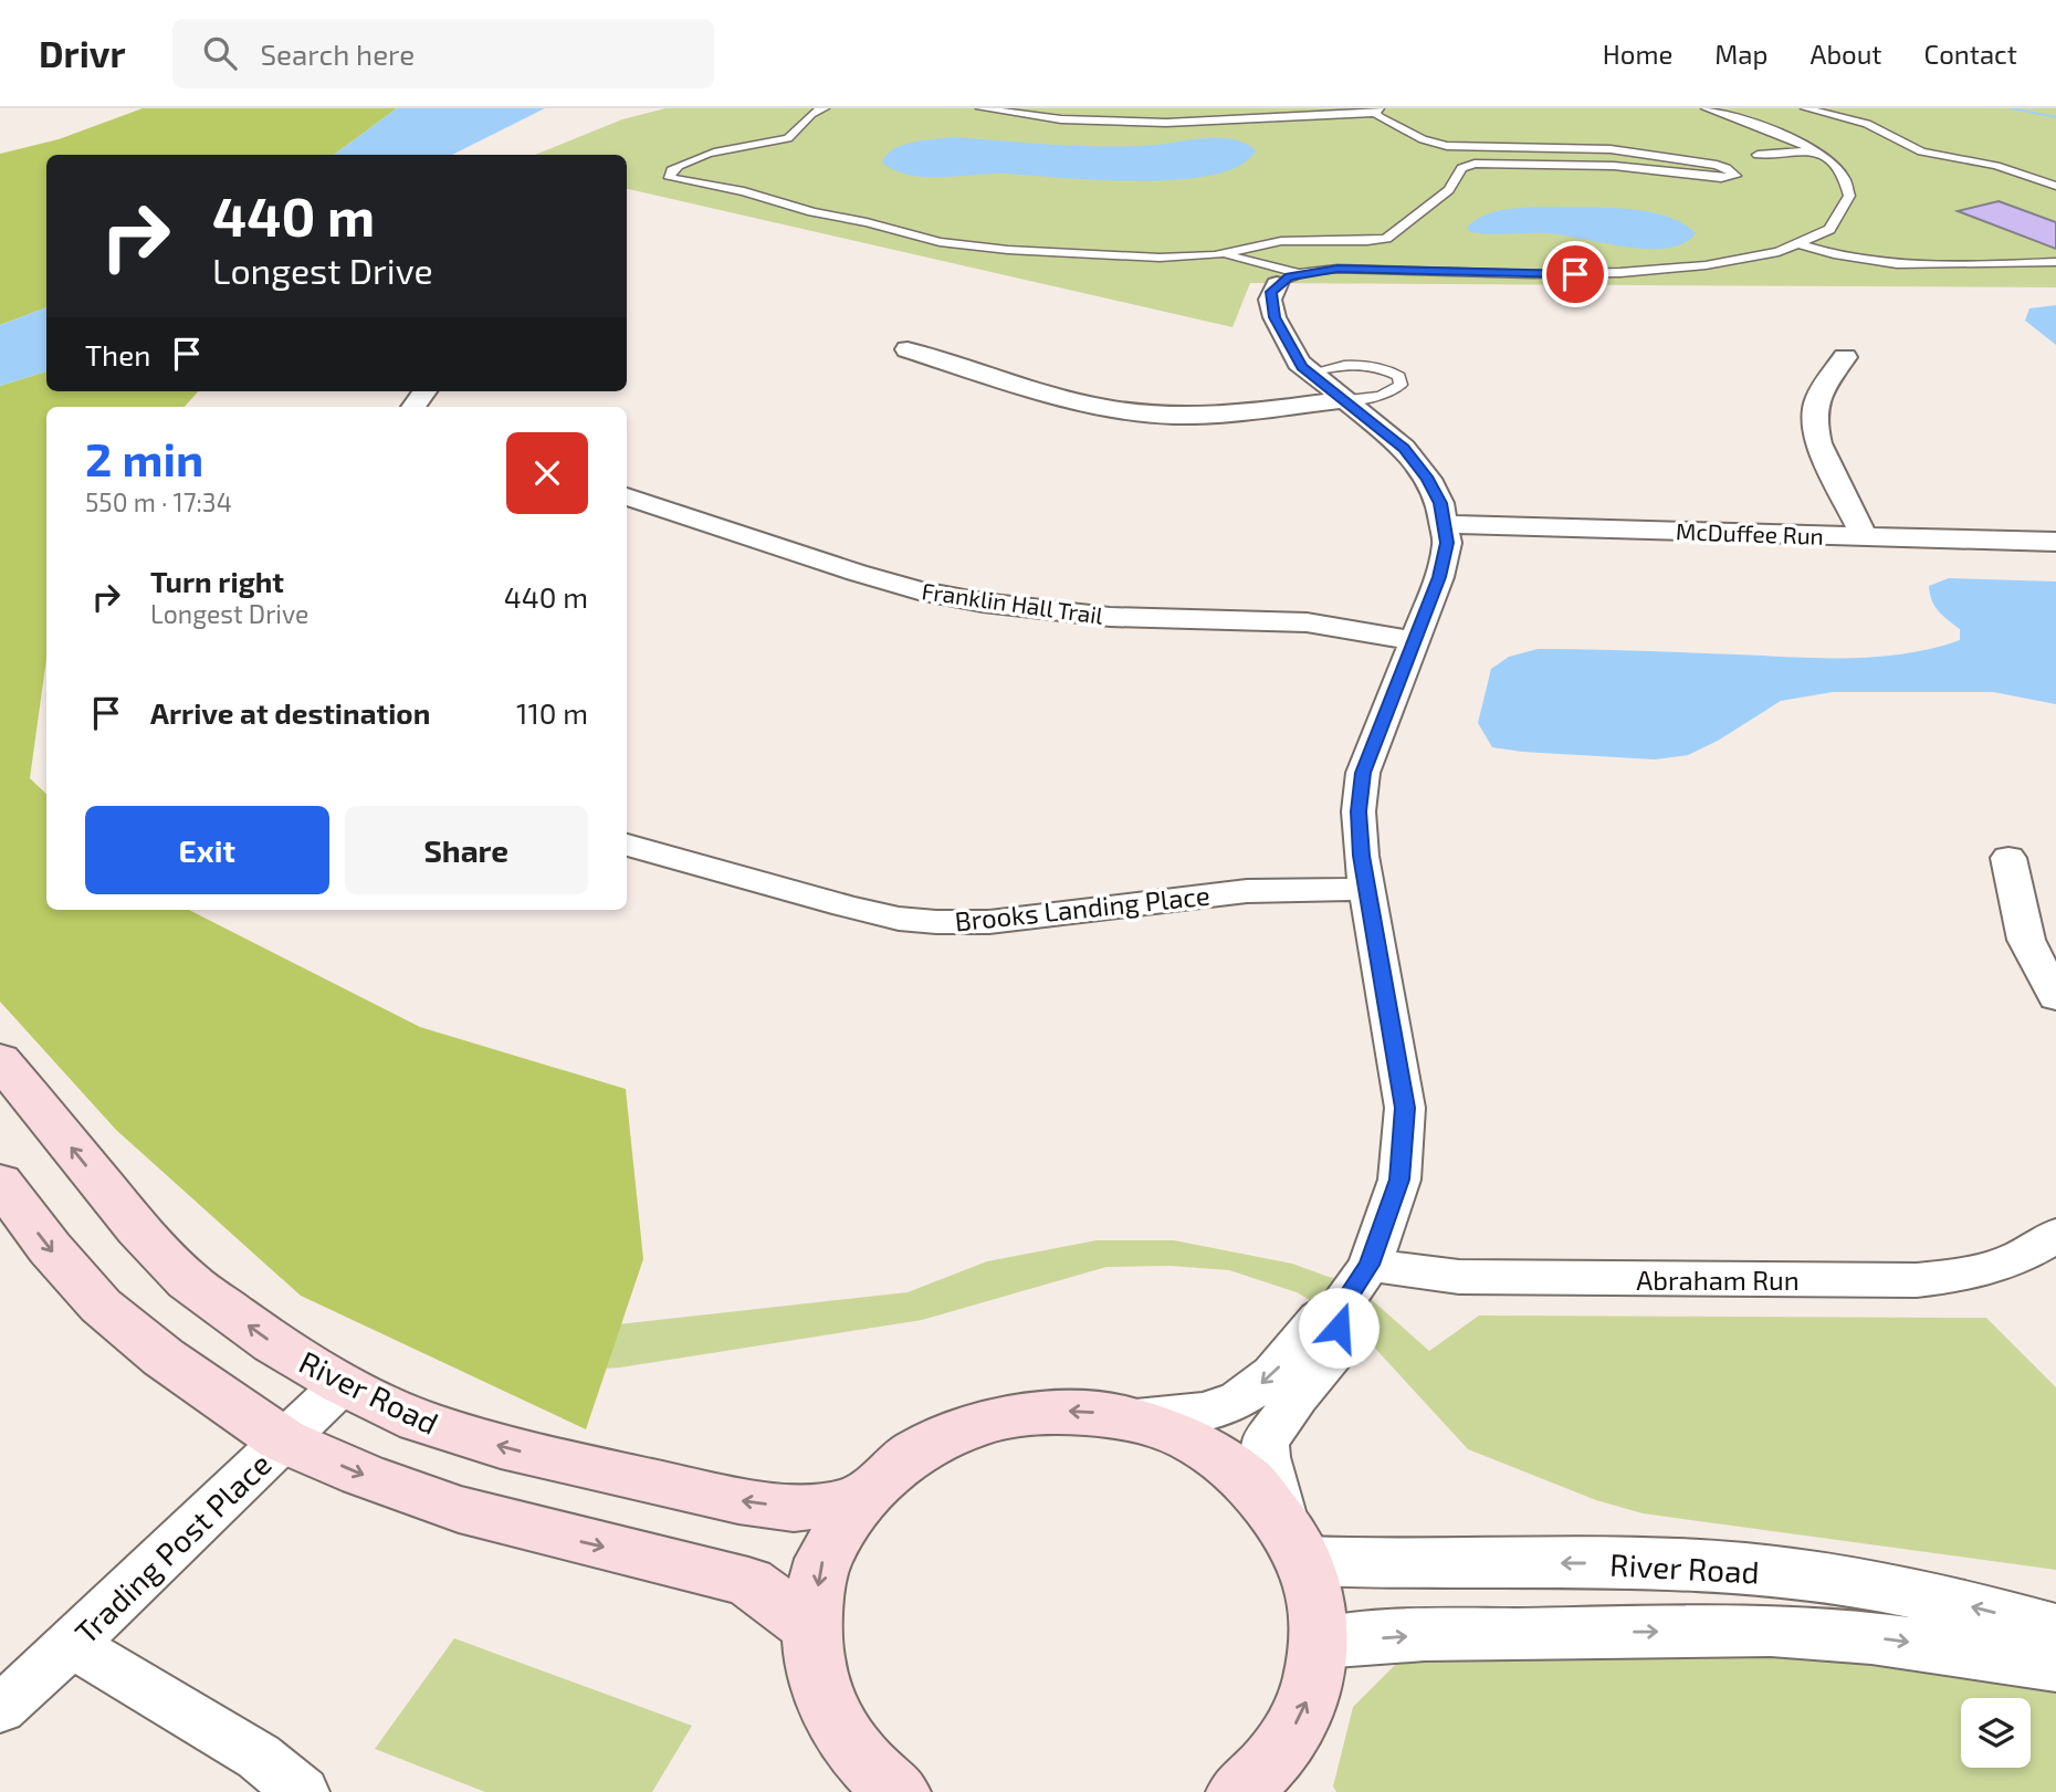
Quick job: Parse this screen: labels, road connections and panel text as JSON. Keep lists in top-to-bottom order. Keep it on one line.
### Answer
{"streets":{"main road":["River Road"],"street":["McDuffee Run","Franklin Hall Trail","Brooks Landing Place","Abraham Run","Trading Post Place"]},"crossings":[["River Road","Trading Post Place"]],"page":{"header":"Drivr","search":"Search here","nav":["Home","Map","About","Contact"],"turn":["440 m","Longest Drive"],"then":"Then","heading":["2 min","550 m · 17:34"],"list":[{"name":"Turn right","note":"Longest Drive","value":"440 m"},{"name":"Arrive at destination","value":"110 m"}],"buttons":["Exit","Share"]}}
